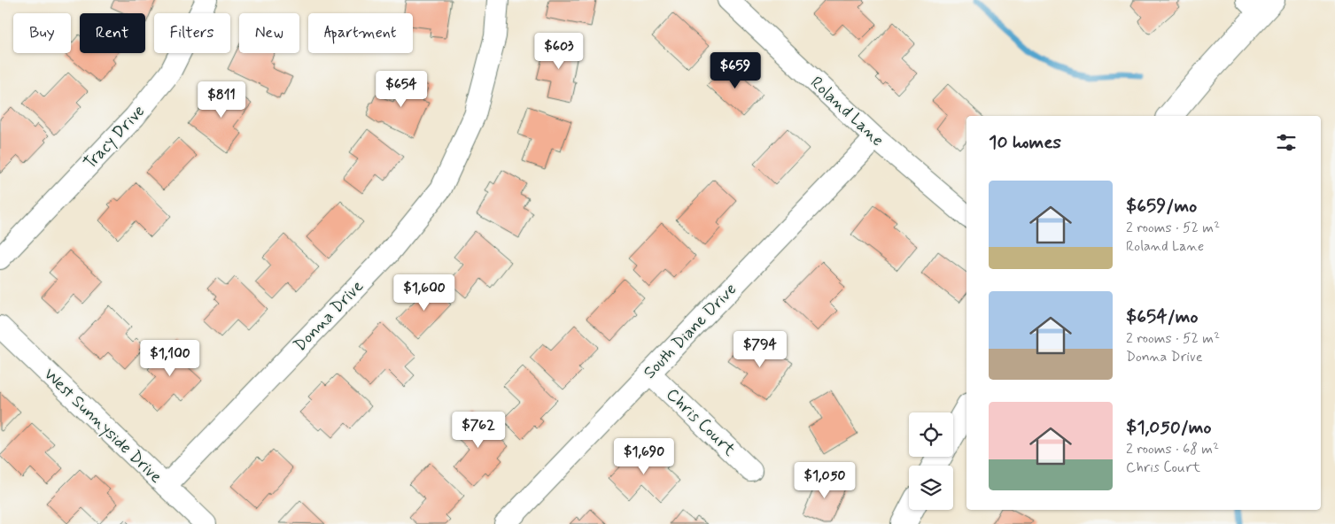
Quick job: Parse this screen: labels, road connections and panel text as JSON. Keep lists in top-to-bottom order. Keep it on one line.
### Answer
{"streets":{"street":["Roland Lane","Tracy Drive","Donna Drive","South Diane Drive","Chris Court","West Sunnyside Drive"]},"crossings":[["Roland Lane","South Diane Drive"],["Donna Drive","West Sunnyside Drive"],["South Diane Drive","Chris Court"]],"page":{"chip":["Buy","Rent","Filters","New","Apartment"],"price":["$603","$659","$654","$811","$1,600","$794","$1,100","$762","$1,690","$1,050"],"heading":"10 homes","list":[{"name":"$659/mo","note":"2 rooms · 52 m² · Roland Lane"},{"name":"$654/mo","note":"2 rooms · 52 m² · Donna Drive"},{"name":"$1,050/mo","note":"2 rooms · 68 m² · Chris Court"}]}}
